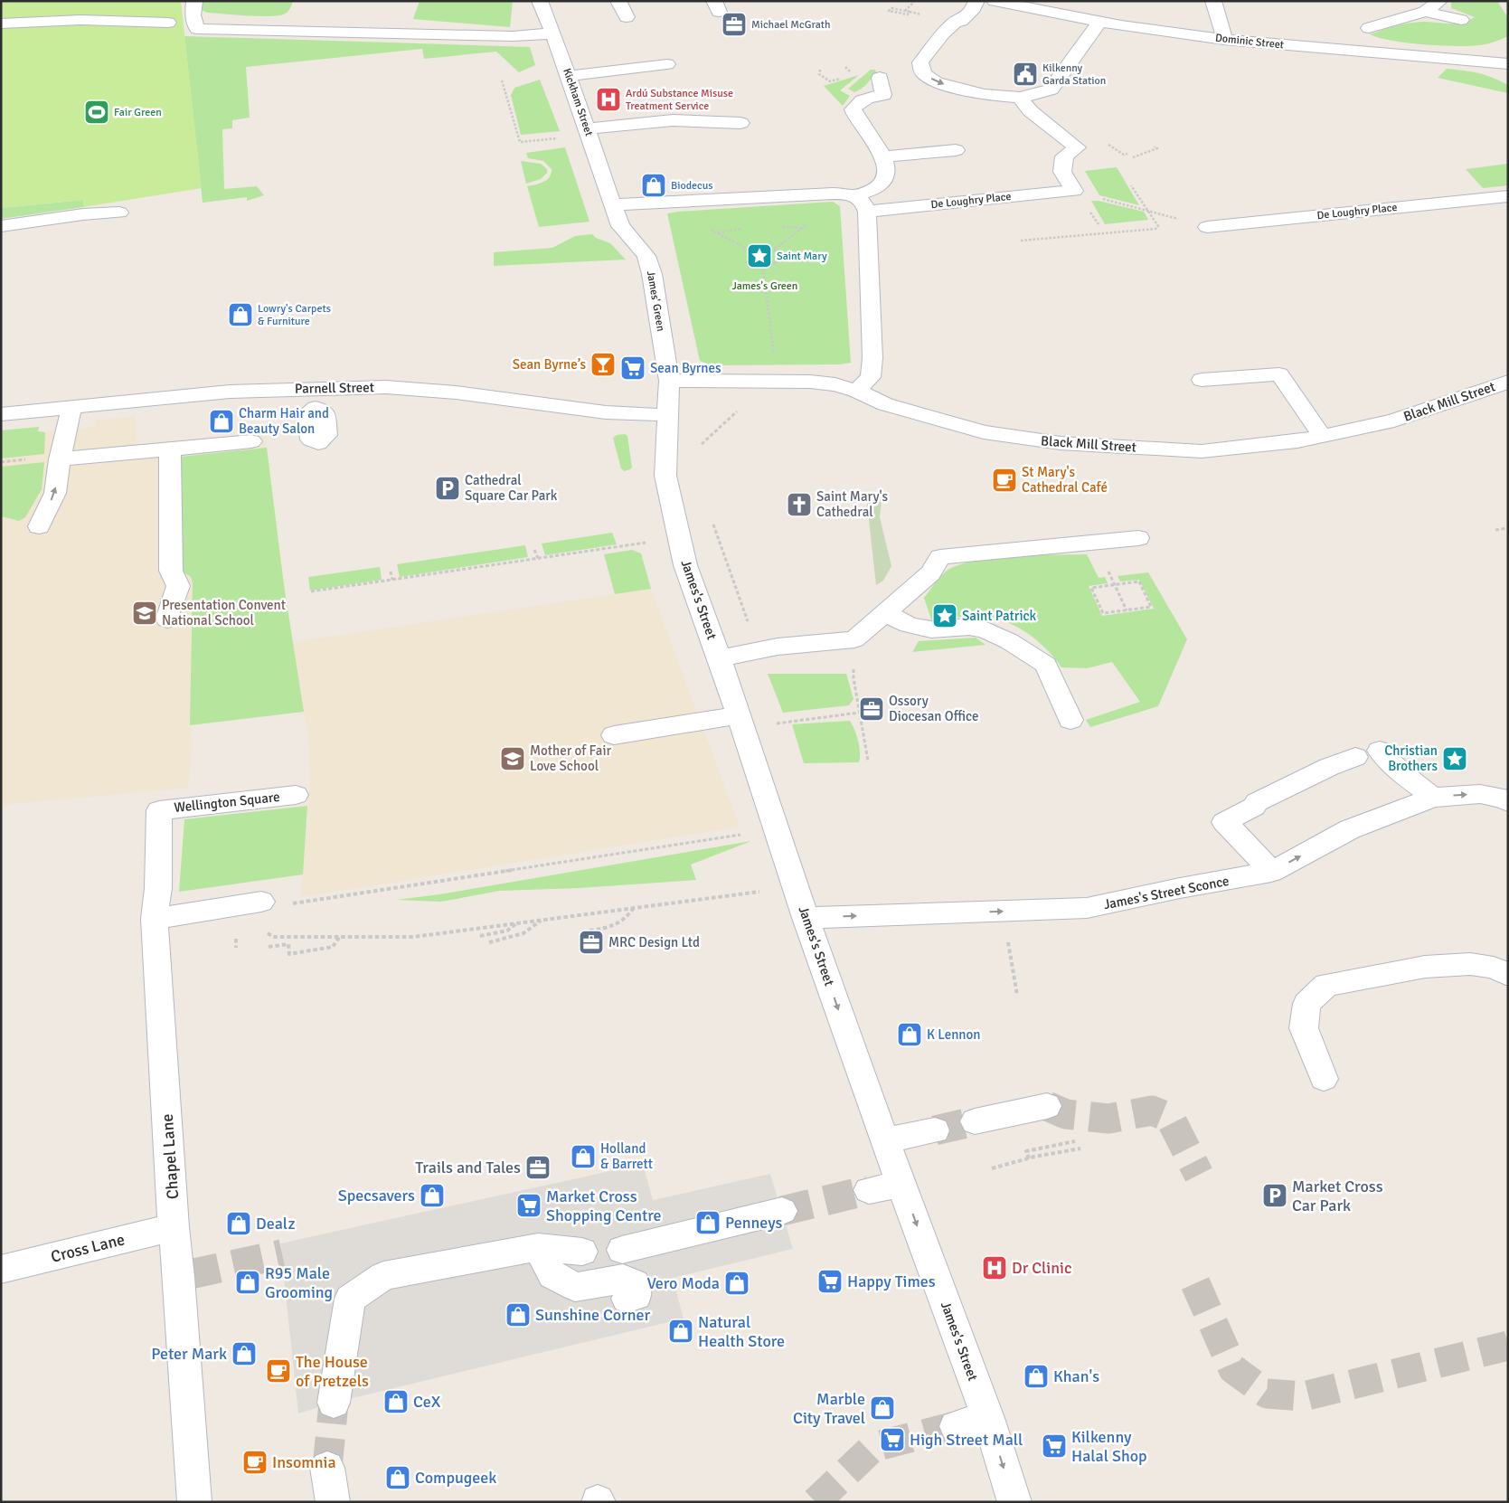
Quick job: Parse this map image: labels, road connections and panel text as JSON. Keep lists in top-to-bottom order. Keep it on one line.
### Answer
{"streets":{"street":["Dominic Street","Kickham Street","De Loughry Place","James' Green","Parnell Street","Black Mill Street","James's Street","Wellington Square","James's Street Sconce","Chapel Lane","Cross Lane"]},"crossings":[["Kickham Street","James' Green"],["James' Green","Black Mill Street"],["James' Green","James's Street"],["Parnell Street","James's Street"],["Black Mill Street","James's Street"],["James's Street","James's Street Sconce"],["Wellington Square","Chapel Lane"],["Chapel Lane","Cross Lane"]],"one_way":["James's Street","James's Street Sconce"],"parks":["James's Green"],"places":{"office":["Michael McGrath","Ossory Diocesan Office","MRC Design Ltd","Trails and Tales"],"public building":["Kilkenny Garda Station"],"hospital":["Ardú Substance Misuse Treatment Service","Dr Clinic"],"sports":["Fair Green"],"shop":["Biodecus","Lowry's Carpets & Furniture","Charm Hair and Beauty Salon","K Lennon","Holland & Barrett","Specsavers","Penneys","Dealz","R95 Male Grooming","Vero Moda","Sunshine Corner","Natural Health Store","Peter Mark","Khan's","CeX","Marble City Travel","Compugeek"],"place":["Saint Mary","Saint Patrick","Christian Brothers"],"bar":["Sean Byrne’s"],"supermarket":["Sean Byrnes","Market Cross Shopping Centre","Happy Times","High Street Mall","Kilkenny Halal Shop"],"cafe":["St Mary's Cathedral Café","The House of Pretzels","Insomnia"],"parking":["Cathedral Square Car Park","Market Cross Car Park"],"church":["Saint Mary's Cathedral"],"school or university":["Presentation Convent National School","Mother of Fair Love School"]}}
